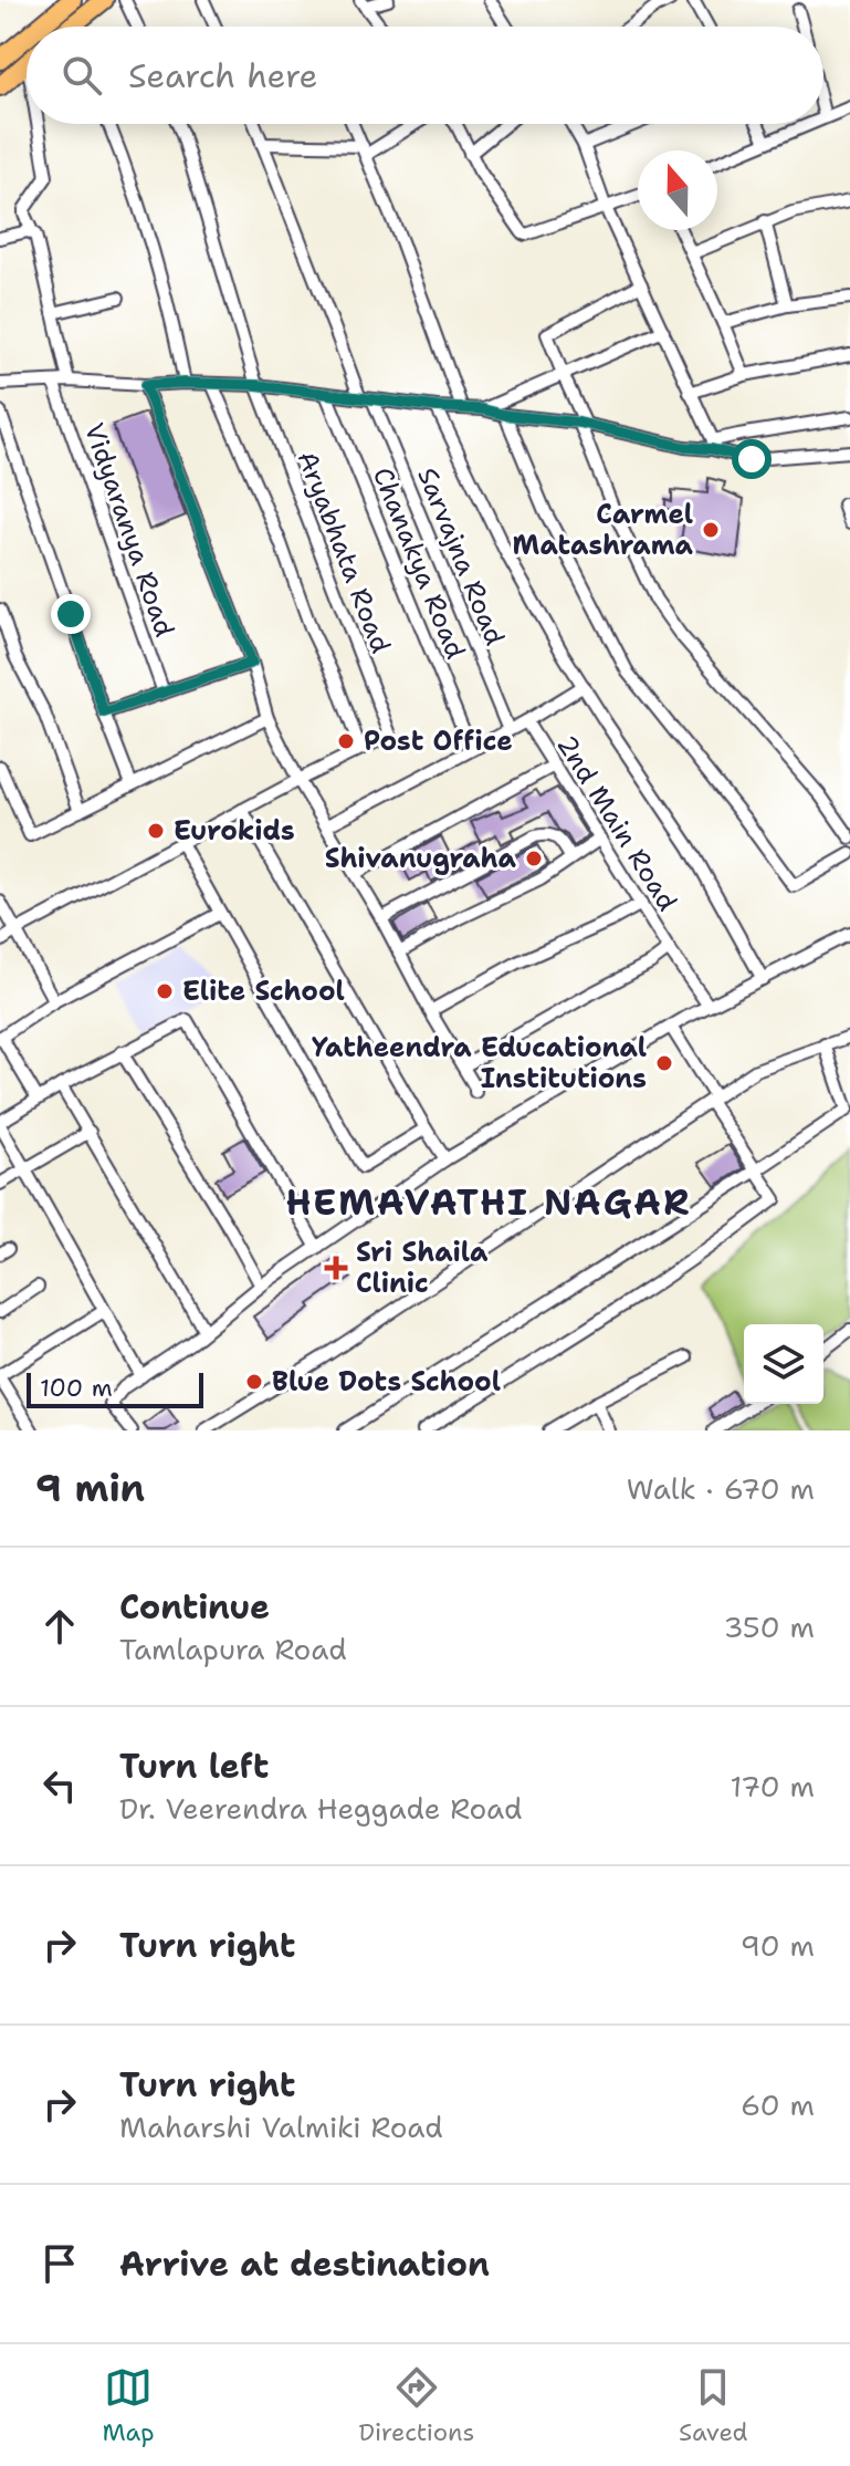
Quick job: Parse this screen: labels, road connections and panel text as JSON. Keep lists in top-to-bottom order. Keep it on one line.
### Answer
{"streets":{"street":["Vidyaranya Road","Aryabhata Road","Sarvajna Road","Chanakya Road","2nd Main Road"]},"districts":["HEMAVATHI NAGAR"],"places":{"other":["Carmel Matashrama","Post Office","Eurokids","Shivanugraha","Elite School","Yatheendra Educational Institutions","Blue Dots School"],"health":["Sri Shaila Clinic"]},"scale_bar":"100 m","north":"top","page":{"search":"Search here","scale":"100 m","heading":["9 min","Walk · 670 m"],"list":[["Continue","Tamlapura Road","350 m"],["Turn left","Dr. Veerendra Heggade Road","170 m"],["Turn right","90 m"],["Turn right","Maharshi Valmiki Road","60 m"],"Arrive at destination"],"nav":["Map","Directions","Saved"]}}
